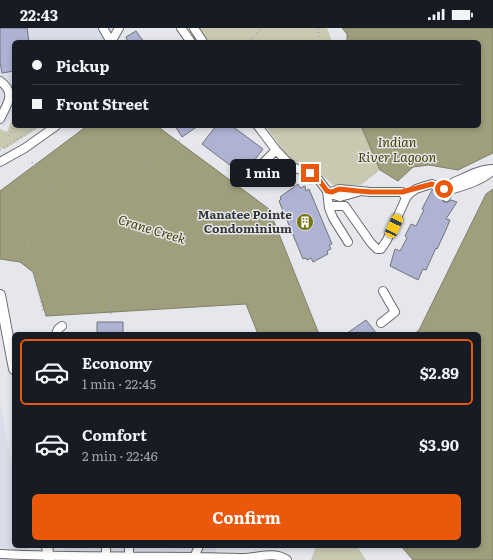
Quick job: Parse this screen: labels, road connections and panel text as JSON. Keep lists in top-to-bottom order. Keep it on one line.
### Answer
{"water":["Indian River Lagoon","Crane Creek"],"places":{"building":["Manatee Pointe Condominium"]},"page":{"status":"22:43","banner":["Pickup","Front Street"],"bubble":"1 min","list":[{"name":"Economy","note":"1 min · 22:45","value":"$2.89"},{"name":"Comfort","note":"2 min · 22:46","value":"$3.90"}],"buttons":"Confirm"}}
